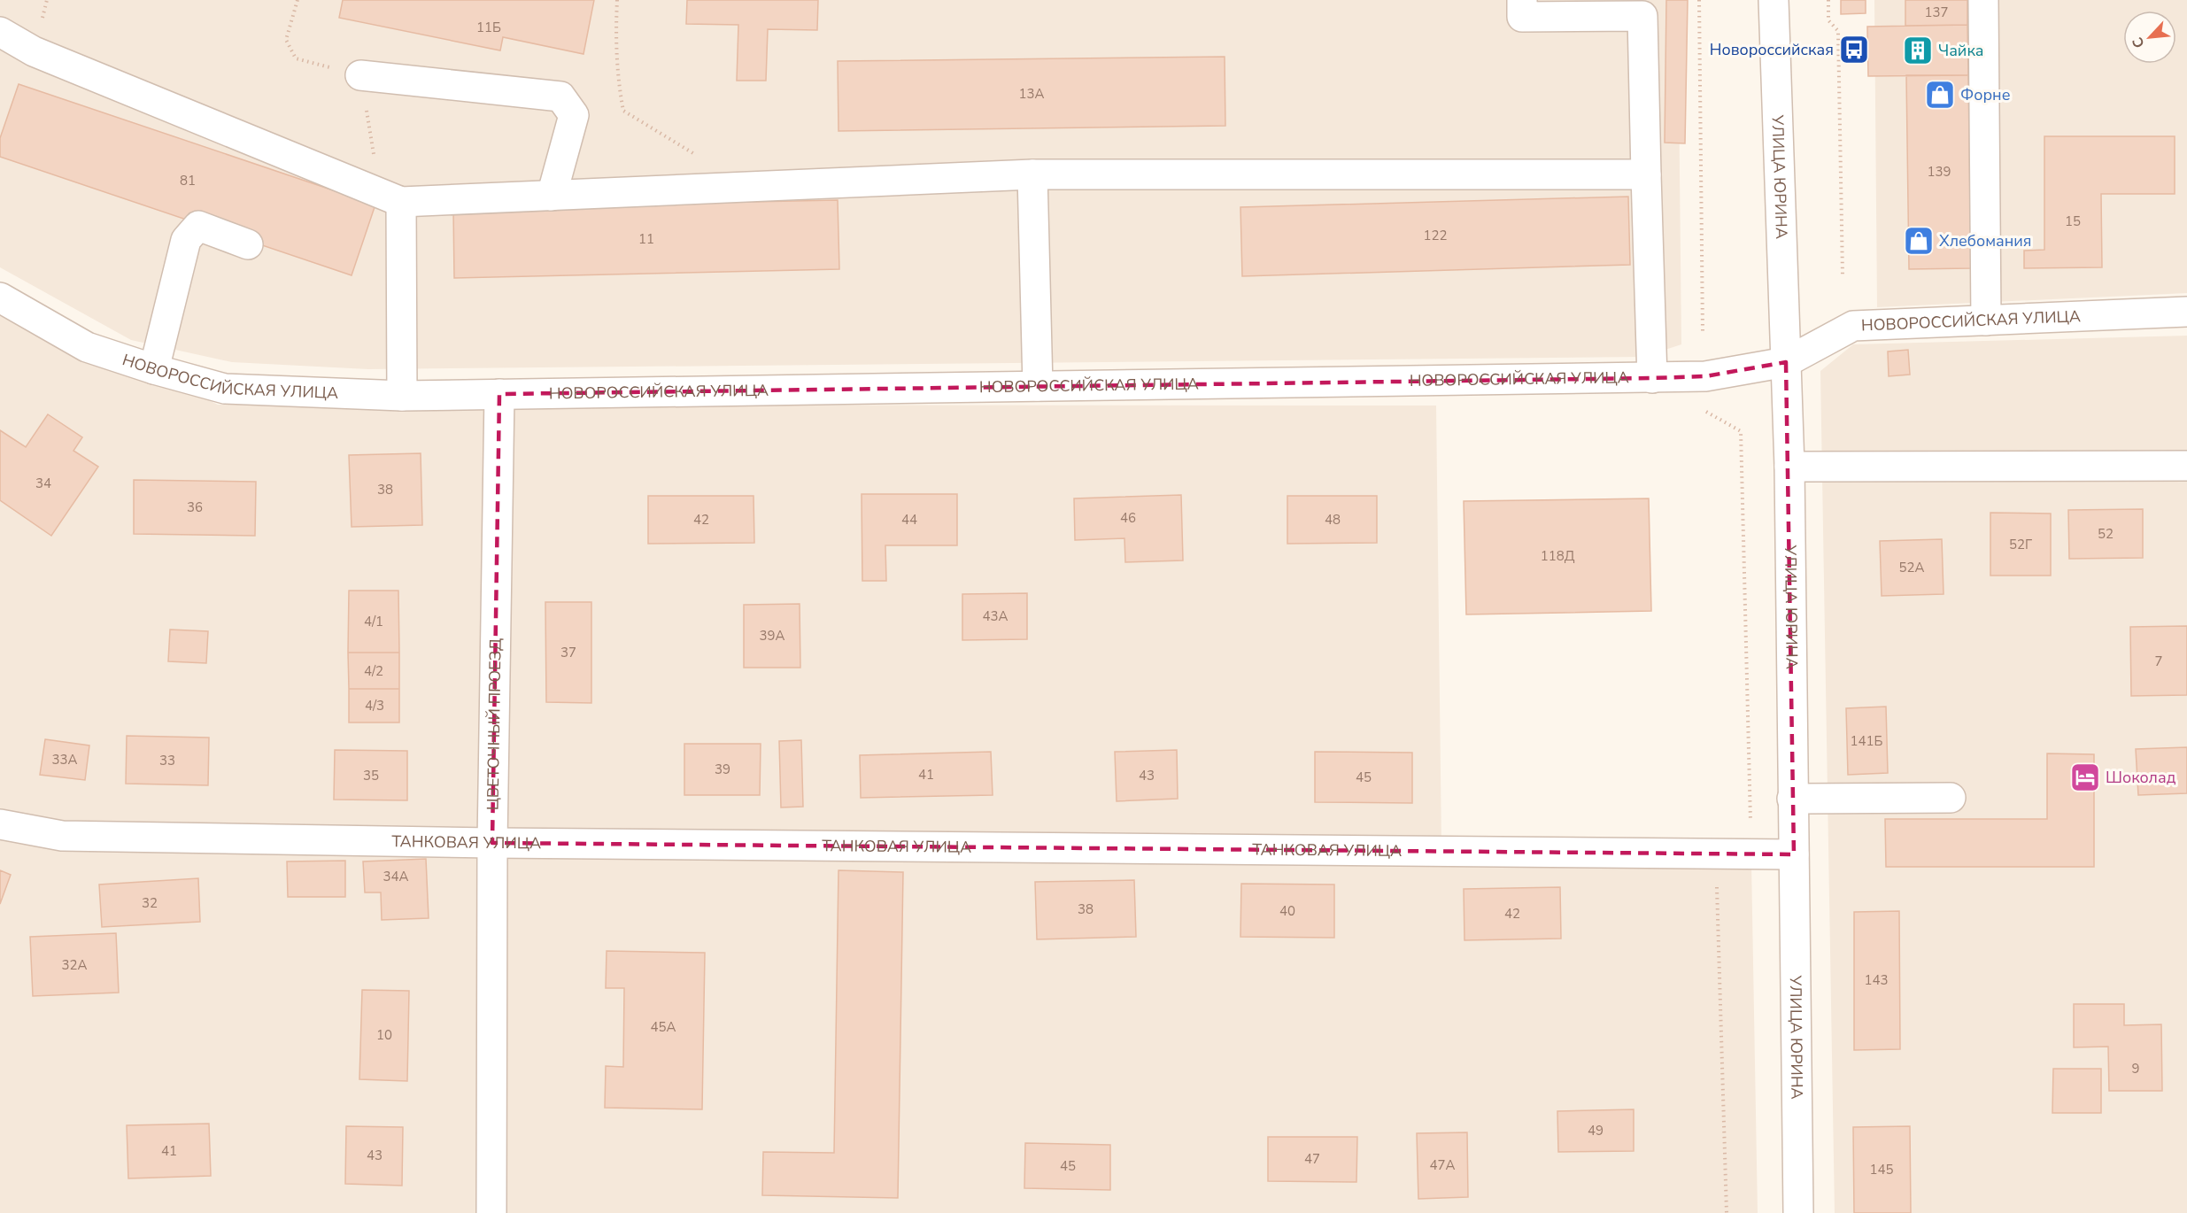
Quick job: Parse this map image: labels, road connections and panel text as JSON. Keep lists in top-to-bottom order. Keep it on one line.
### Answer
{"streets":{"street":["УЛИЦА ЮРИНА","НОВОРОССИЙСКАЯ УЛИЦА","ЦВЕТОЧНЫЙ ПРОЕЗД","ТАНКОВАЯ УЛИЦА"]},"crossings":[["УЛИЦА ЮРИНА","НОВОРОССИЙСКАЯ УЛИЦА"],["УЛИЦА ЮРИНА","ТАНКОВАЯ УЛИЦА"],["НОВОРОССИЙСКАЯ УЛИЦА","ЦВЕТОЧНЫЙ ПРОЕЗД"],["ЦВЕТОЧНЫЙ ПРОЕЗД","ТАНКОВАЯ УЛИЦА"]],"places":{"bus stop":["Новороссийская"],"building":["Чайка"],"shop":["Форне","Хлебомания"],"hotel":["Шоколад"]},"house_numbers":["137","11Б","13А","139","81","15","122","11","34","38","36","46","42","44","48","52","52Г","118Д","52А","43А","4/1","39А","37","7","4/2","4/3","141Б","33А","33","39","41","35","43","45","34А","32","38","40","42","32А","143","45А","10","9","49","41","43","47","47А","45","145"],"north":"bottom left"}
